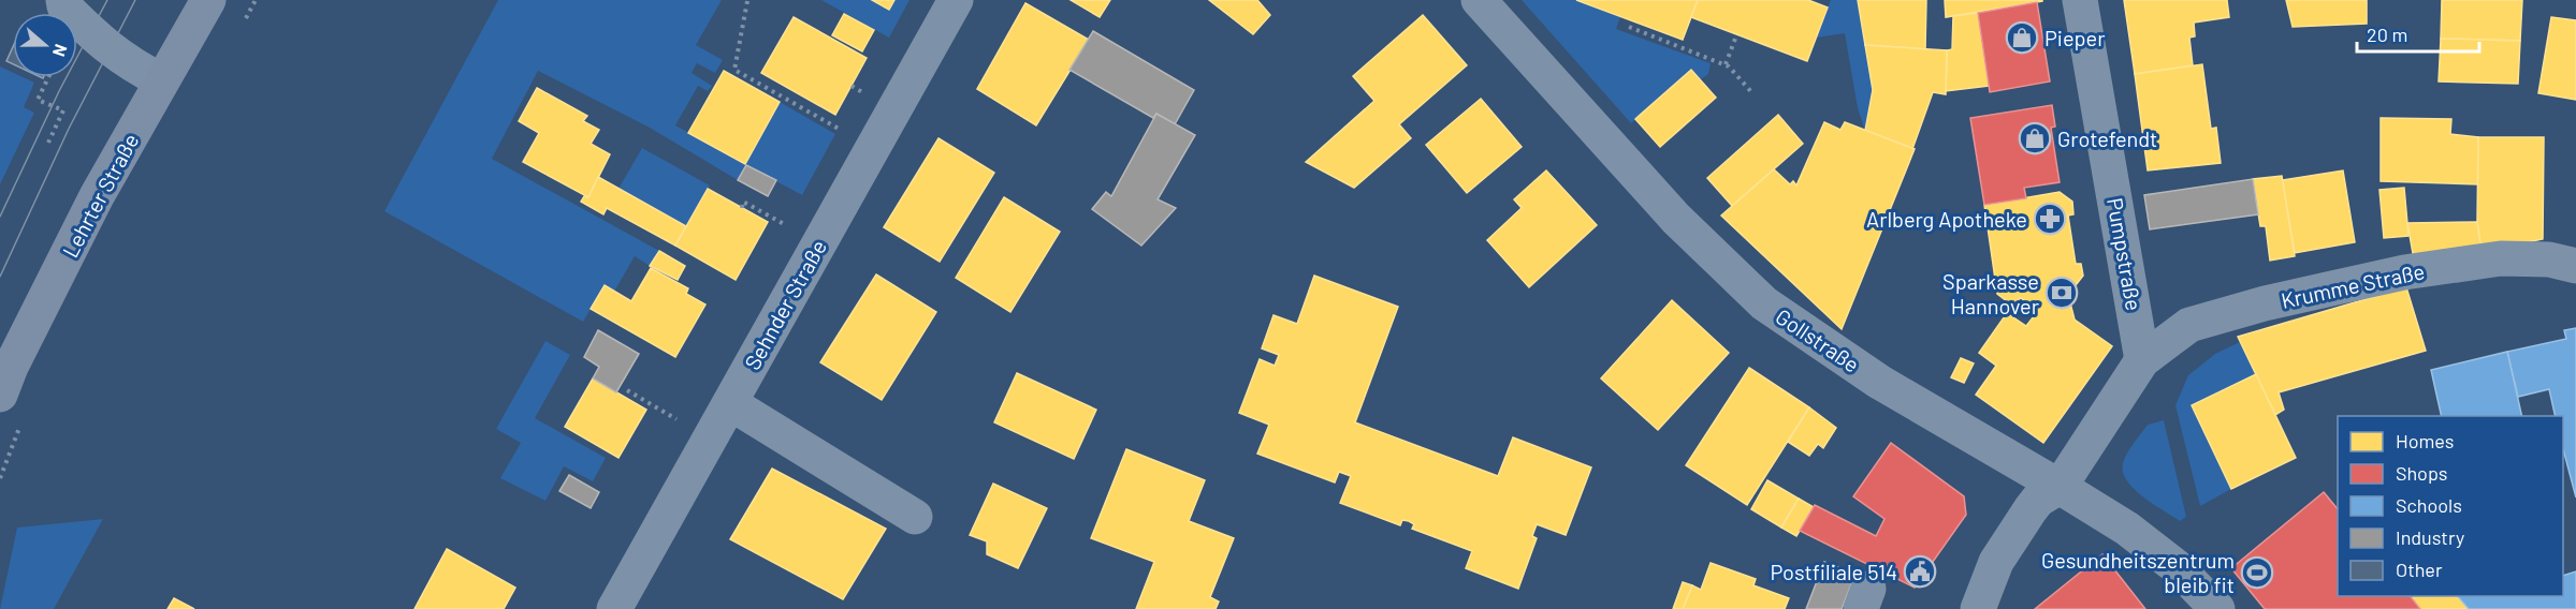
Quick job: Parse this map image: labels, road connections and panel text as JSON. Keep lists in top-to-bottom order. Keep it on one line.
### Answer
{"streets":{"main road":["Lehrter Straße"],"street":["Pumpstraße","Krumme Straße","Sehnder Straße","Gollstraße"]},"crossings":[["Pumpstraße","Krumme Straße"]],"places":{"shop":["Pieper","Grotefendt"],"pharmacy":["Arlberg Apotheke"],"bank":["Sparkasse Hannover"],"public building":["Postfiliale 514"],"sports":["Gesundheitszentrum bleib fit"]},"legend":["Homes","Shops","Schools","Industry","Other"],"scale_bar":"20 m","north":"right"}
